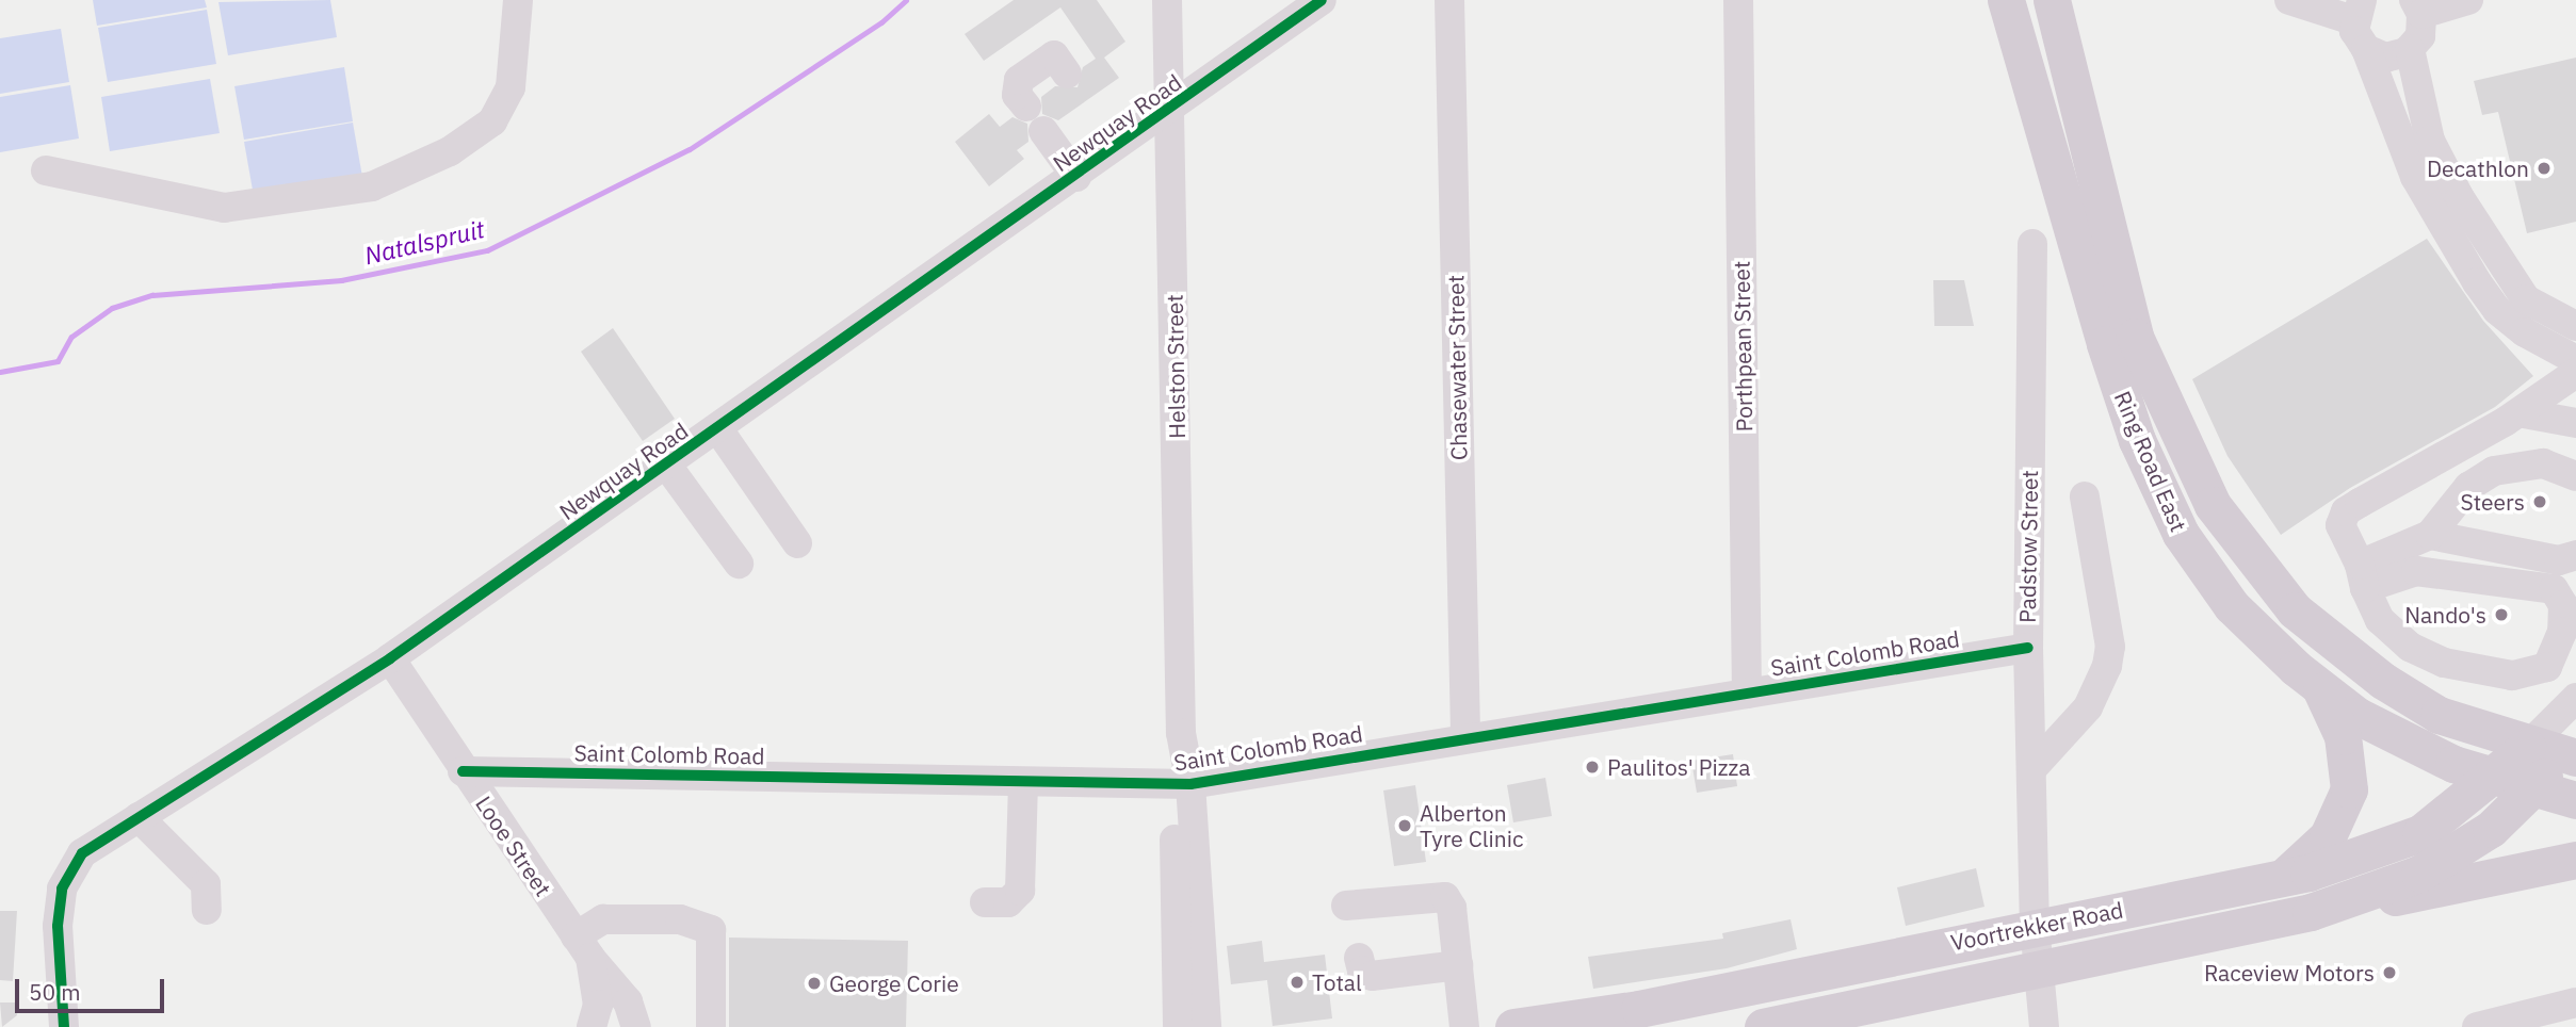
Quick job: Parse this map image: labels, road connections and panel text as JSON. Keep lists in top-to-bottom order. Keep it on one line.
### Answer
{"streets":{"main road":["Ring Road East","Voortrekker Road"],"street":["Newquay Road","Porthpean Street","Helston Street","Chasewater Street","Padstow Street","Saint Colomb Road","Looe Street"]},"crossings":[["Newquay Road","Helston Street"],["Newquay Road","Looe Street"],["Porthpean Street","Saint Colomb Road"],["Helston Street","Saint Colomb Road"],["Chasewater Street","Saint Colomb Road"],["Ring Road East","Voortrekker Road"],["Padstow Street","Saint Colomb Road"],["Padstow Street","Voortrekker Road"],["Saint Colomb Road","Looe Street"]],"water":["Natalspruit"],"places":["Decathlon","Steers","Nando's","Paulitos' Pizza","Alberton Tyre Clinic","Raceview Motors","Total","George Corie"],"scale_bar":"50 m"}
